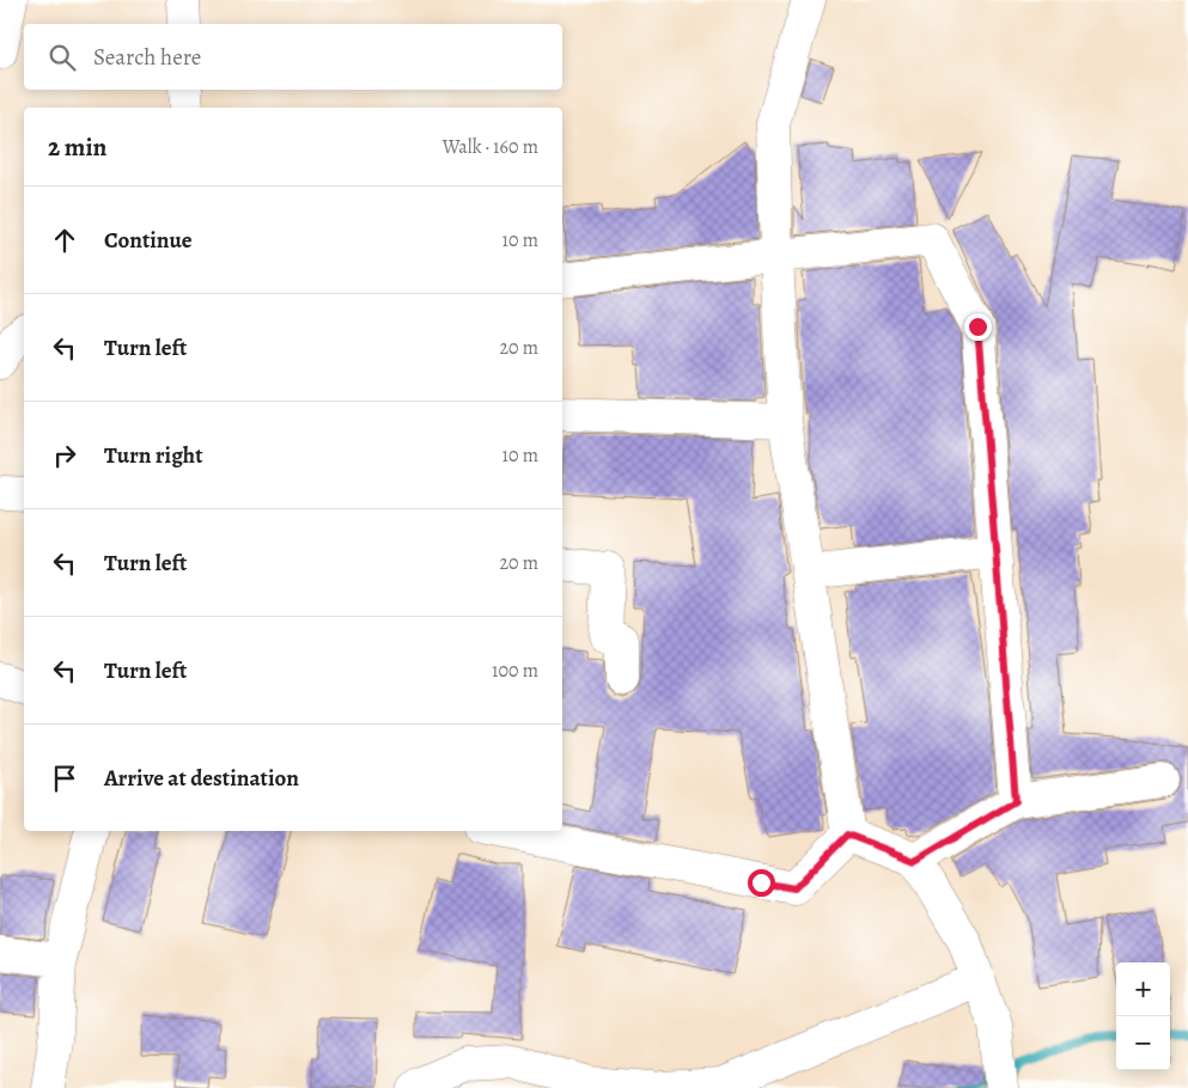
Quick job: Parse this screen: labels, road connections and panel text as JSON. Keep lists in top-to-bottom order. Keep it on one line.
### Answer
{"page":{"search":"Search here","heading":["2 min","Walk · 160 m"],"list":[["Continue","10 m"],["Turn left","20 m"],["Turn right","10 m"],["Turn left","20 m"],["Turn left","100 m"],"Arrive at destination"],"map_buttons":["+","−"]}}
